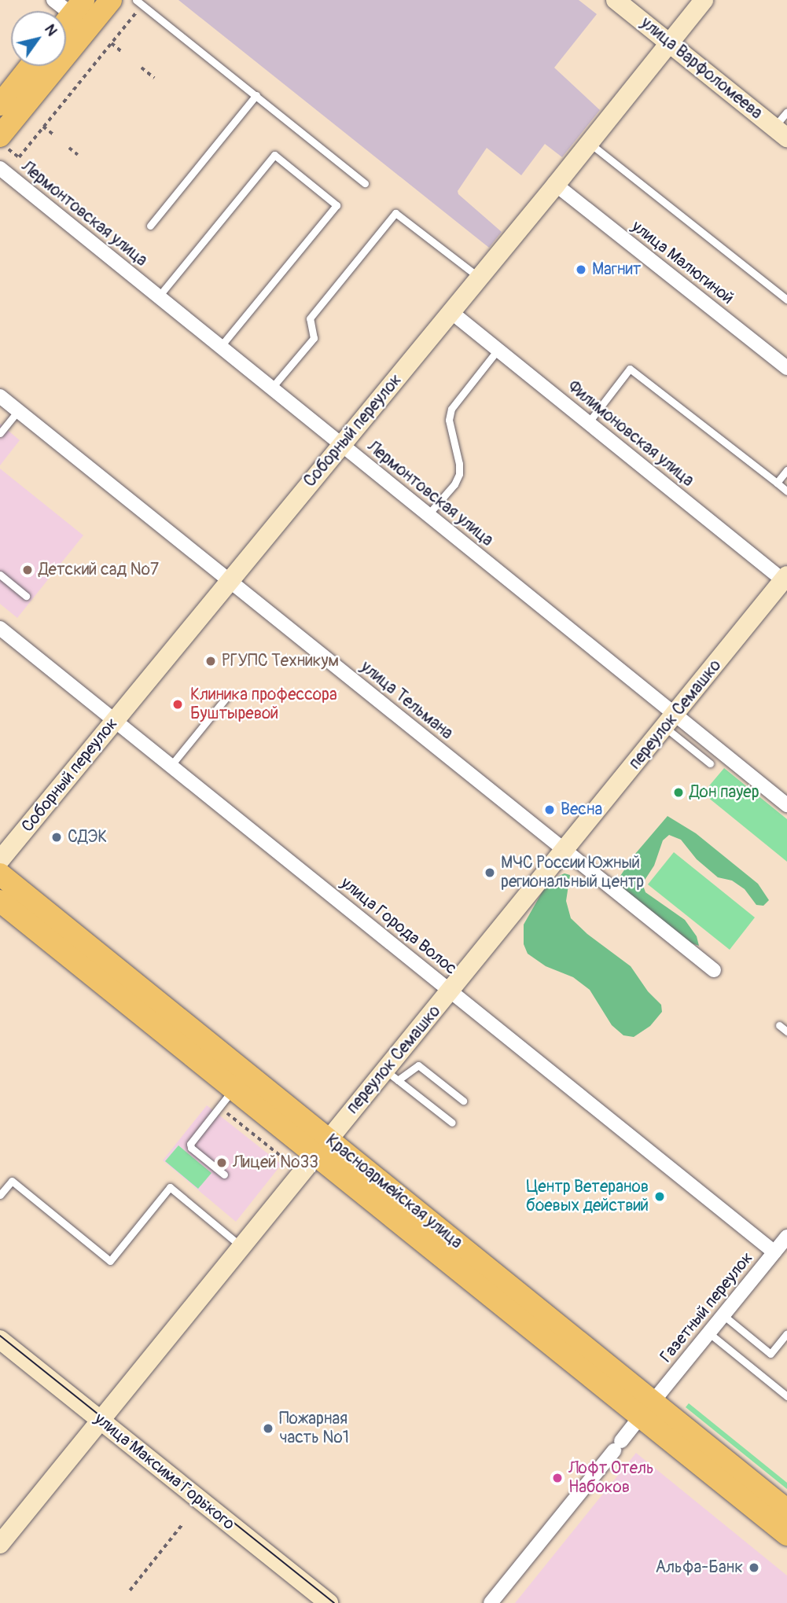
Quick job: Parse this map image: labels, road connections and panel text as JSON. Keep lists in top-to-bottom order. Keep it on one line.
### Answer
{"streets":{"main road":["Красноармейская улица"],"street":["улица Варфоломеева","Лермонтовская улица","улица Малюгиной","Соборный переулок","Филимоновская улица","улица Тельмана","переулок Семашко","улица Города Волос","Газетный переулок","улица Максима Горького"]},"crossings":[["улица Варфоломеева","Соборный переулок"],["Лермонтовская улица","Соборный переулок"],["Лермонтовская улица","переулок Семашко"],["улица Малюгиной","Соборный переулок"],["Соборный переулок","Филимоновская улица"],["Соборный переулок","улица Тельмана"],["Соборный переулок","улица Города Волос"],["Филимоновская улица","переулок Семашко"],["улица Тельмана","переулок Семашко"],["переулок Семашко","улица Города Волос"],["переулок Семашко","Красноармейская улица"],["переулок Семашко","улица Максима Горького"],["улица Города Волос","Газетный переулок"],["Красноармейская улица","Газетный переулок"]],"places":["Магнит","Детский сад №7","РГУПС Техникум","Клиника профессора Буштыревой","Дон пауер","Весна","СДЭК","МЧС России Южный региональный центр","Лицей №33","Центр Ветеранов боевых действий","Пожарная часть №1","Лофт Отель Набоков","Альфа-Банк"],"north":"top right"}
